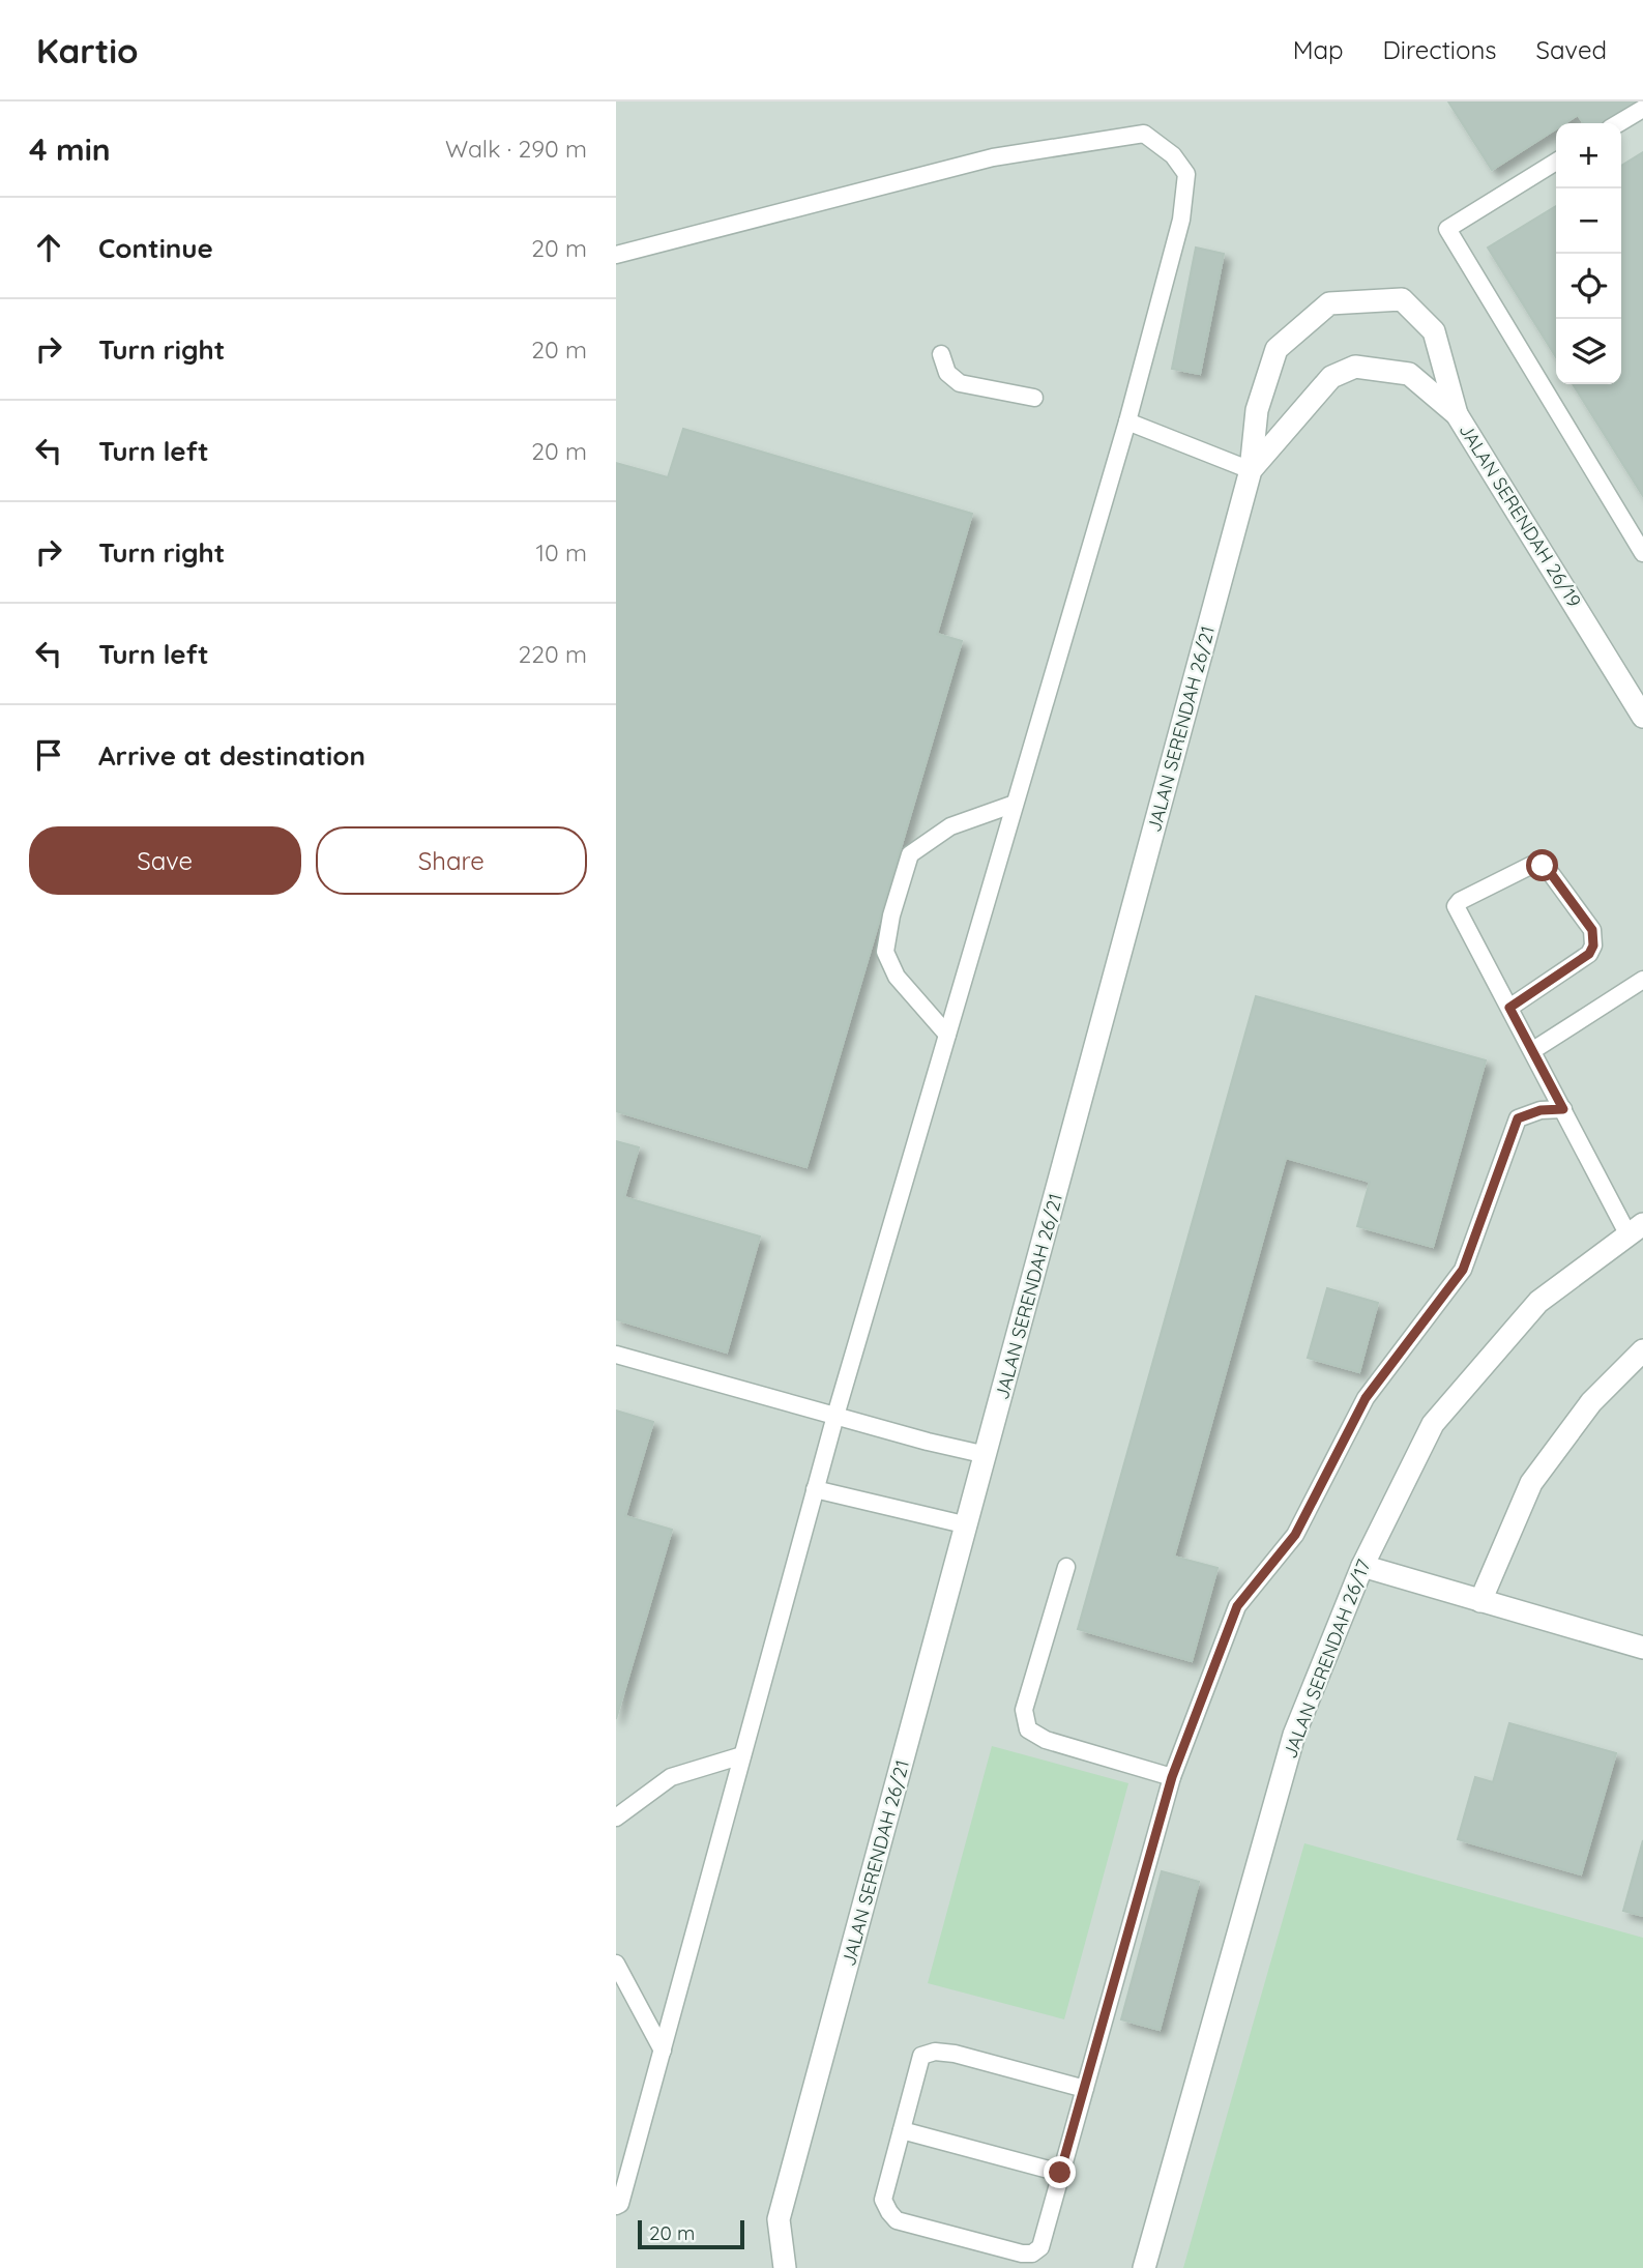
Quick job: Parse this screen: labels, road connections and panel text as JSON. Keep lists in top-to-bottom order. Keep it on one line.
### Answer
{"streets":{"street":["JALAN SERENDAH 26/19","JALAN SERENDAH 26/21","JALAN SERENDAH 26/17"]},"crossings":[["JALAN SERENDAH 26/19","JALAN SERENDAH 26/21"]],"scale_bar":"20 m","page":{"header":"Kartio","nav":["Map","Directions","Saved"],"heading":["4 min","Walk · 290 m"],"map_buttons":["+","−"],"list":[["Continue","20 m"],["Turn right","20 m"],["Turn left","20 m"],["Turn right","10 m"],["Turn left","220 m"],"Arrive at destination"],"buttons":["Save","Share"],"scale":"20 m"}}
